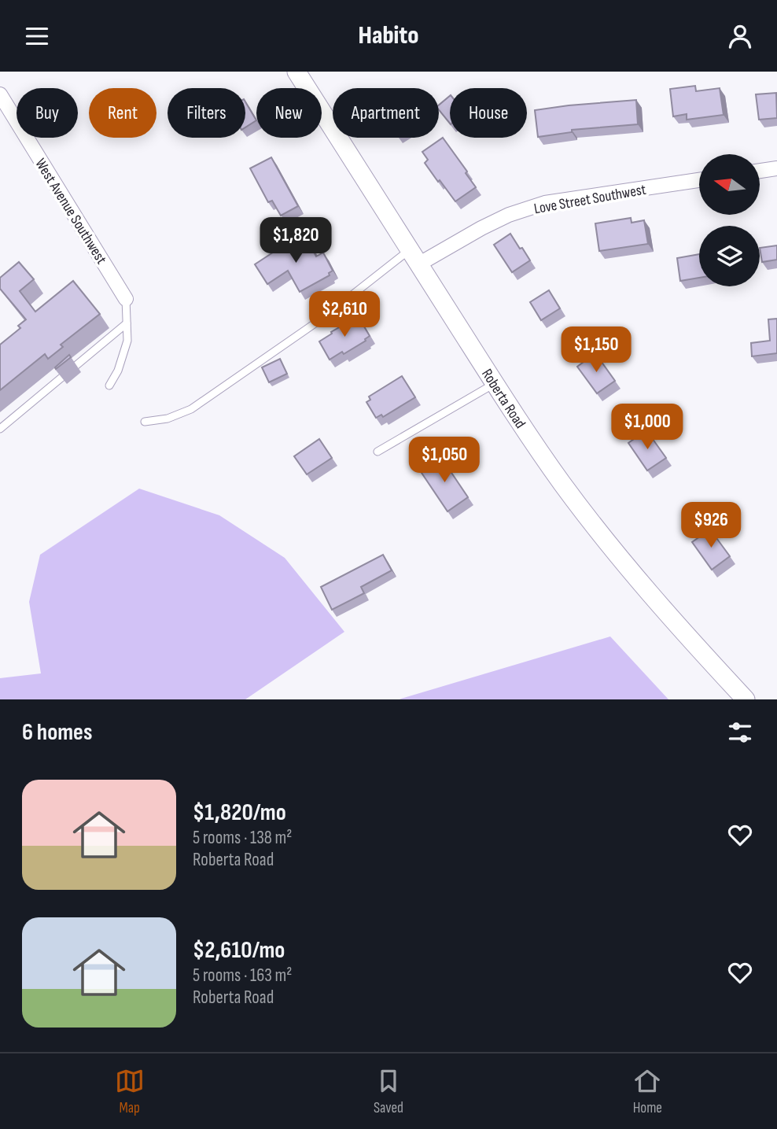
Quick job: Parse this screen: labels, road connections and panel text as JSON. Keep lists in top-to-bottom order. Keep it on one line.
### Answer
{"streets":{"street":["Love Street Southwest","West Avenue Southwest","Roberta Road"]},"crossings":[["Love Street Southwest","Roberta Road"]],"north":"left","page":{"header":"Habito","chip":["Buy","Rent","Filters","New","Apartment","House"],"price":["$1,820","$2,610","$1,150","$1,000","$1,050","$926"],"heading":"6 homes","list":[{"name":"$1,820/mo","note":"5 rooms · 138 m² · Roberta Road"},{"name":"$2,610/mo","note":"5 rooms · 163 m² · Roberta Road"}],"tabs":["Map","Saved","Home"]}}
